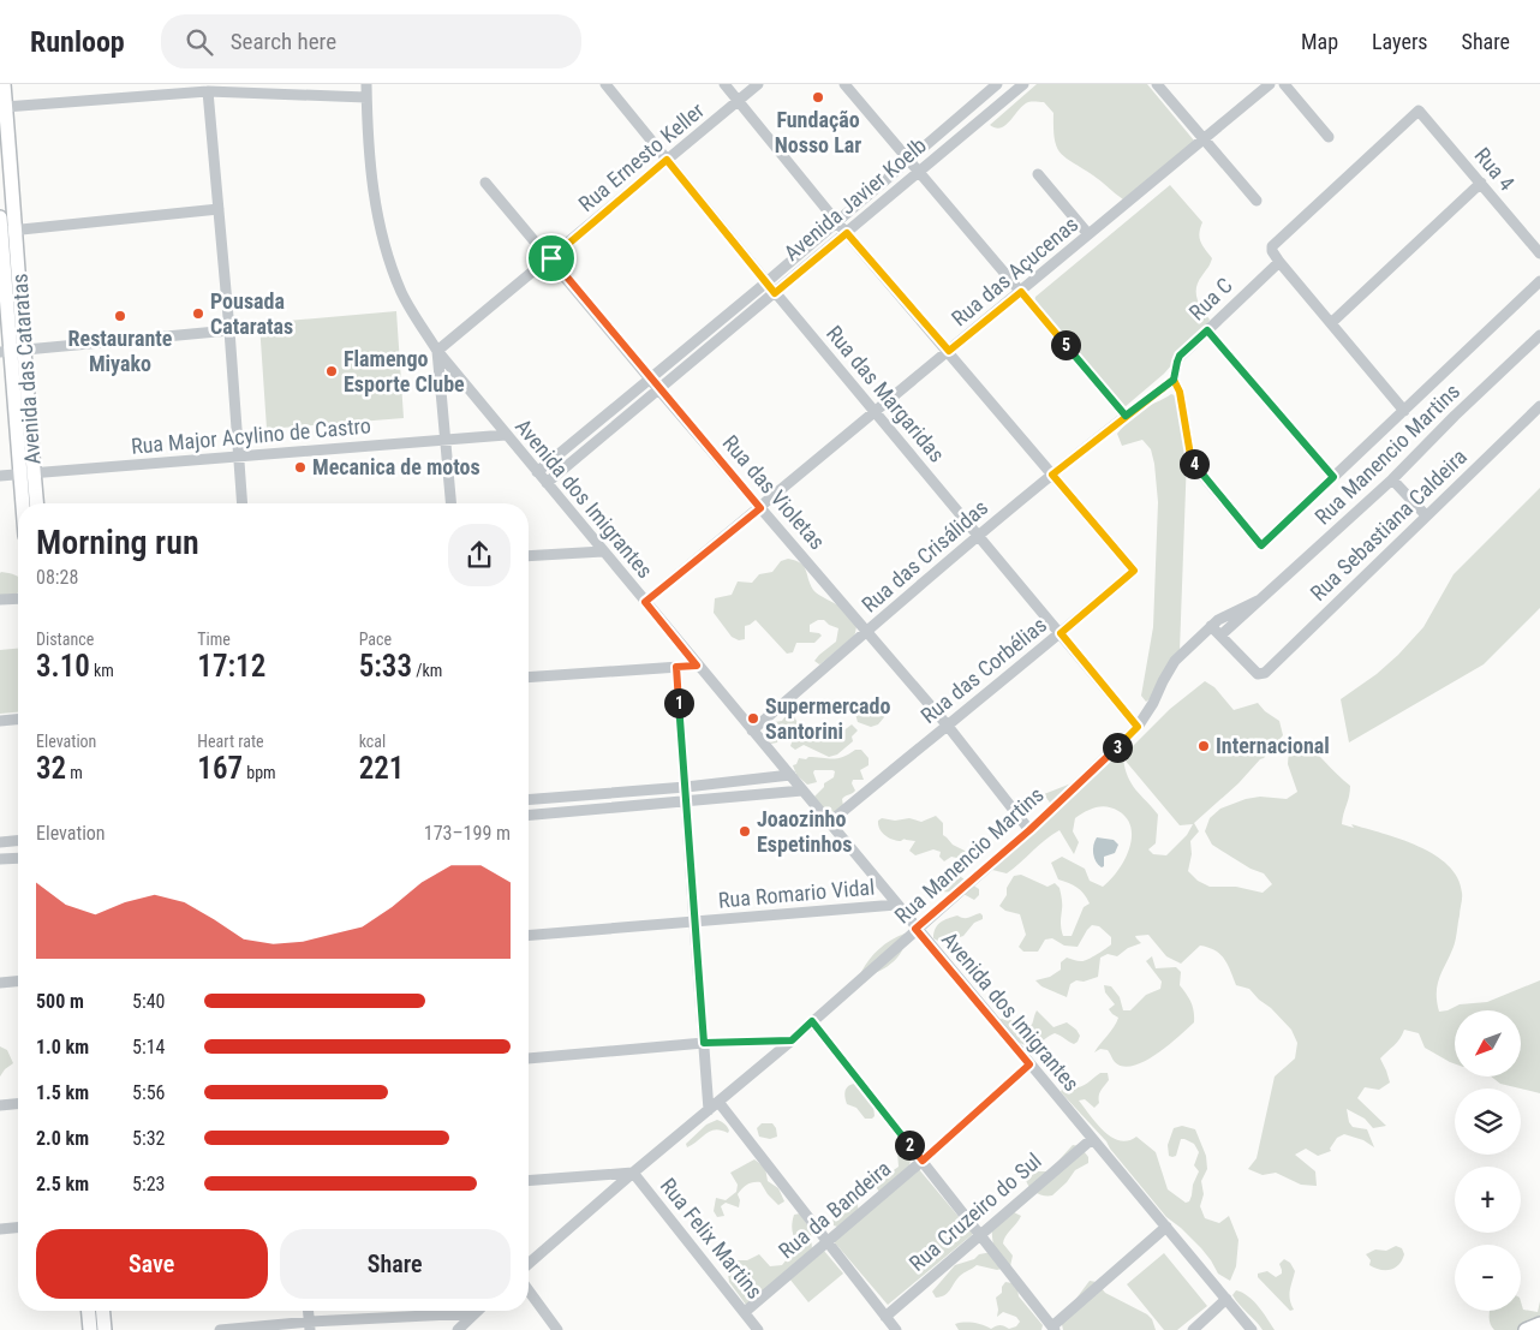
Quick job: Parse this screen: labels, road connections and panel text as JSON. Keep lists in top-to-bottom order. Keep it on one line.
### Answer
{"streets":{"main road":["Avenida das Cataratas"],"street":["Rua Ernesto Keller","Rua 4","Avenida Javier Koelb","Rua das Açucenas","Rua C","Rua das Margaridas","Rua Major Acylino de Castro","Rua Manencio Martins","Rua das Violetas","Avenida dos Imigrantes","Rua Sebastiana Caldeira","Rua das Crisálidas","Rua das Corbélias","Rua Romario Vidal","Rua da Bandeira","Rua Cruzeiro do Sul","Rua Felix Martins"]},"crossings":[["Rua Ernesto Keller","Rua das Margaridas"],["Rua Ernesto Keller","Rua das Violetas"],["Rua Ernesto Keller","Avenida dos Imigrantes"],["Rua 4","Rua C"],["Avenida Javier Koelb","Rua das Margaridas"],["Avenida Javier Koelb","Rua das Violetas"],["Avenida Javier Koelb","Avenida dos Imigrantes"],["Rua das Açucenas","Rua das Margaridas"],["Rua das Açucenas","Rua das Violetas"],["Rua das Açucenas","Avenida dos Imigrantes"],["Avenida das Cataratas","Rua Major Acylino de Castro"],["Rua das Margaridas","Rua Manencio Martins"],["Rua das Margaridas","Rua das Crisálidas"],["Rua das Margaridas","Rua das Corbélias"],["Rua Major Acylino de Castro","Avenida dos Imigrantes"],["Rua Manencio Martins","Rua das Violetas"],["Rua Manencio Martins","Avenida dos Imigrantes"],["Rua Manencio Martins","Rua Sebastiana Caldeira"],["Rua Manencio Martins","Rua Felix Martins"],["Rua das Violetas","Rua das Crisálidas"],["Rua das Violetas","Rua das Corbélias"],["Avenida dos Imigrantes","Rua das Crisálidas"],["Avenida dos Imigrantes","Rua das Corbélias"],["Avenida dos Imigrantes","Rua Romario Vidal"],["Avenida dos Imigrantes","Rua da Bandeira"],["Avenida dos Imigrantes","Rua Cruzeiro do Sul"],["Rua das Crisálidas","Rua das Corbélias"],["Rua da Bandeira","Rua Felix Martins"]],"places":["Fundação Nosso Lar","Pousada Cataratas","Restaurante Miyako","Flamengo Esporte Clube","Mecanica de motos","Supermercado Santorini","Internacional","Joaozinho Espetinhos"],"north":"bottom left","page":{"header":"Runloop","search":"Search here","nav":["Map","Layers","Share"],"pins":["5","4","1","3","2"],"heading":["Morning run","08:28"],"stats":[["Distance","3.10 km"],["Time","17:12"],["Pace","5:33 /km"],["Elevation","32 m"],["Heart rate","167 bpm"],["kcal","221"]],"chart":["Elevation","173–199 m"],"list":[{"name":"500 m","note":"5:40"},{"name":"1.0 km","note":"5:14"},{"name":"1.5 km","note":"5:56"},{"name":"2.0 km","note":"5:32"},{"name":"2.5 km","note":"5:23"}],"map_buttons":["+","−"],"buttons":["Save","Share"]}}
